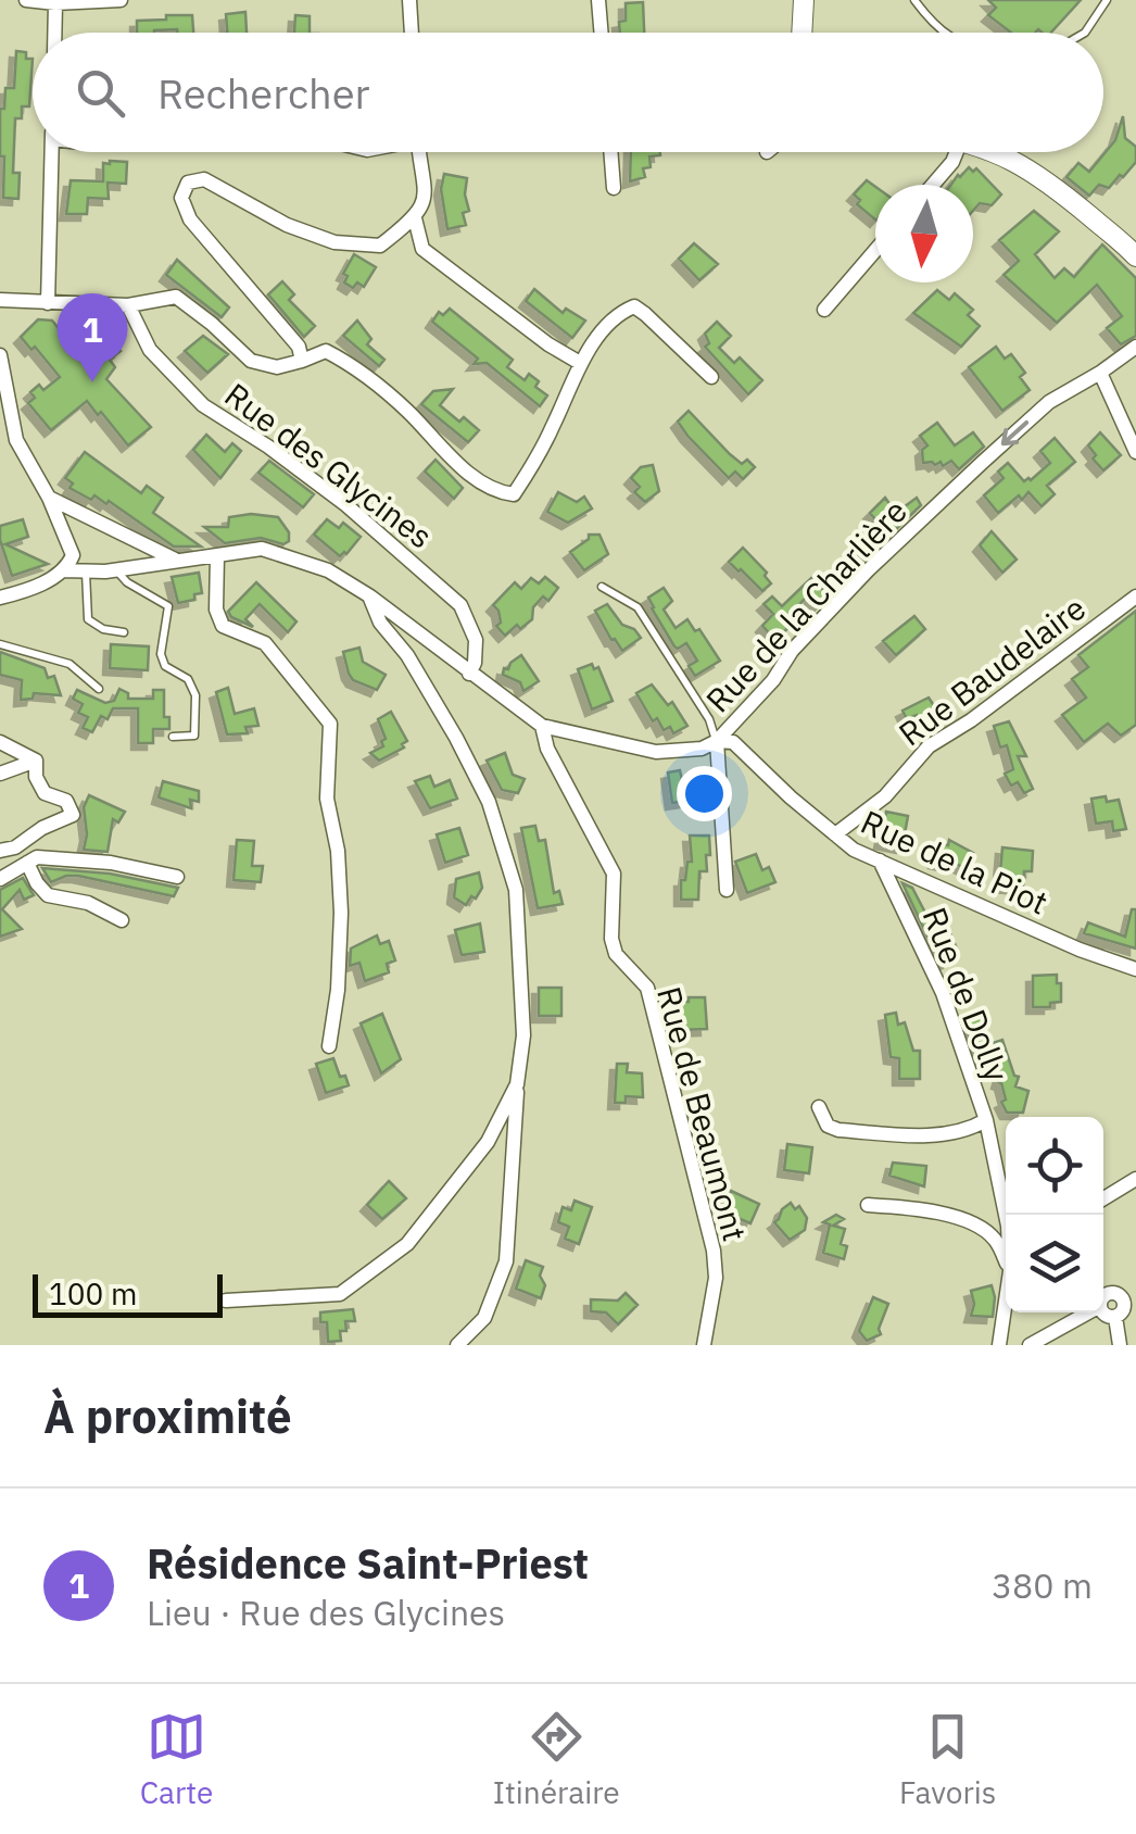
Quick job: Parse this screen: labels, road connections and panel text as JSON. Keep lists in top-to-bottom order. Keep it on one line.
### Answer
{"streets":{"street":["Rue des Glycines","Rue de la Charlière","Rue Baudelaire","Rue de la Piot","Rue de Dolly","Rue de Beaumont"]},"crossings":[["Rue des Glycines","Rue de la Charlière"],["Rue de la Charlière","Rue de la Piot"],["Rue de la Charlière","Rue de Beaumont"],["Rue Baudelaire","Rue de la Piot"],["Rue de la Piot","Rue de Dolly"]],"one_way":["Rue de la Charlière"],"scale_bar":"100 m","north":"bottom","page":{"search":"Rechercher","pins":"1","scale":"100 m","heading":"À proximité","list":[{"mark":"1","name":"Résidence Saint-Priest","note":"Lieu · Rue des Glycines","value":"380 m"}],"nav":["Carte","Itinéraire","Favoris"]}}
